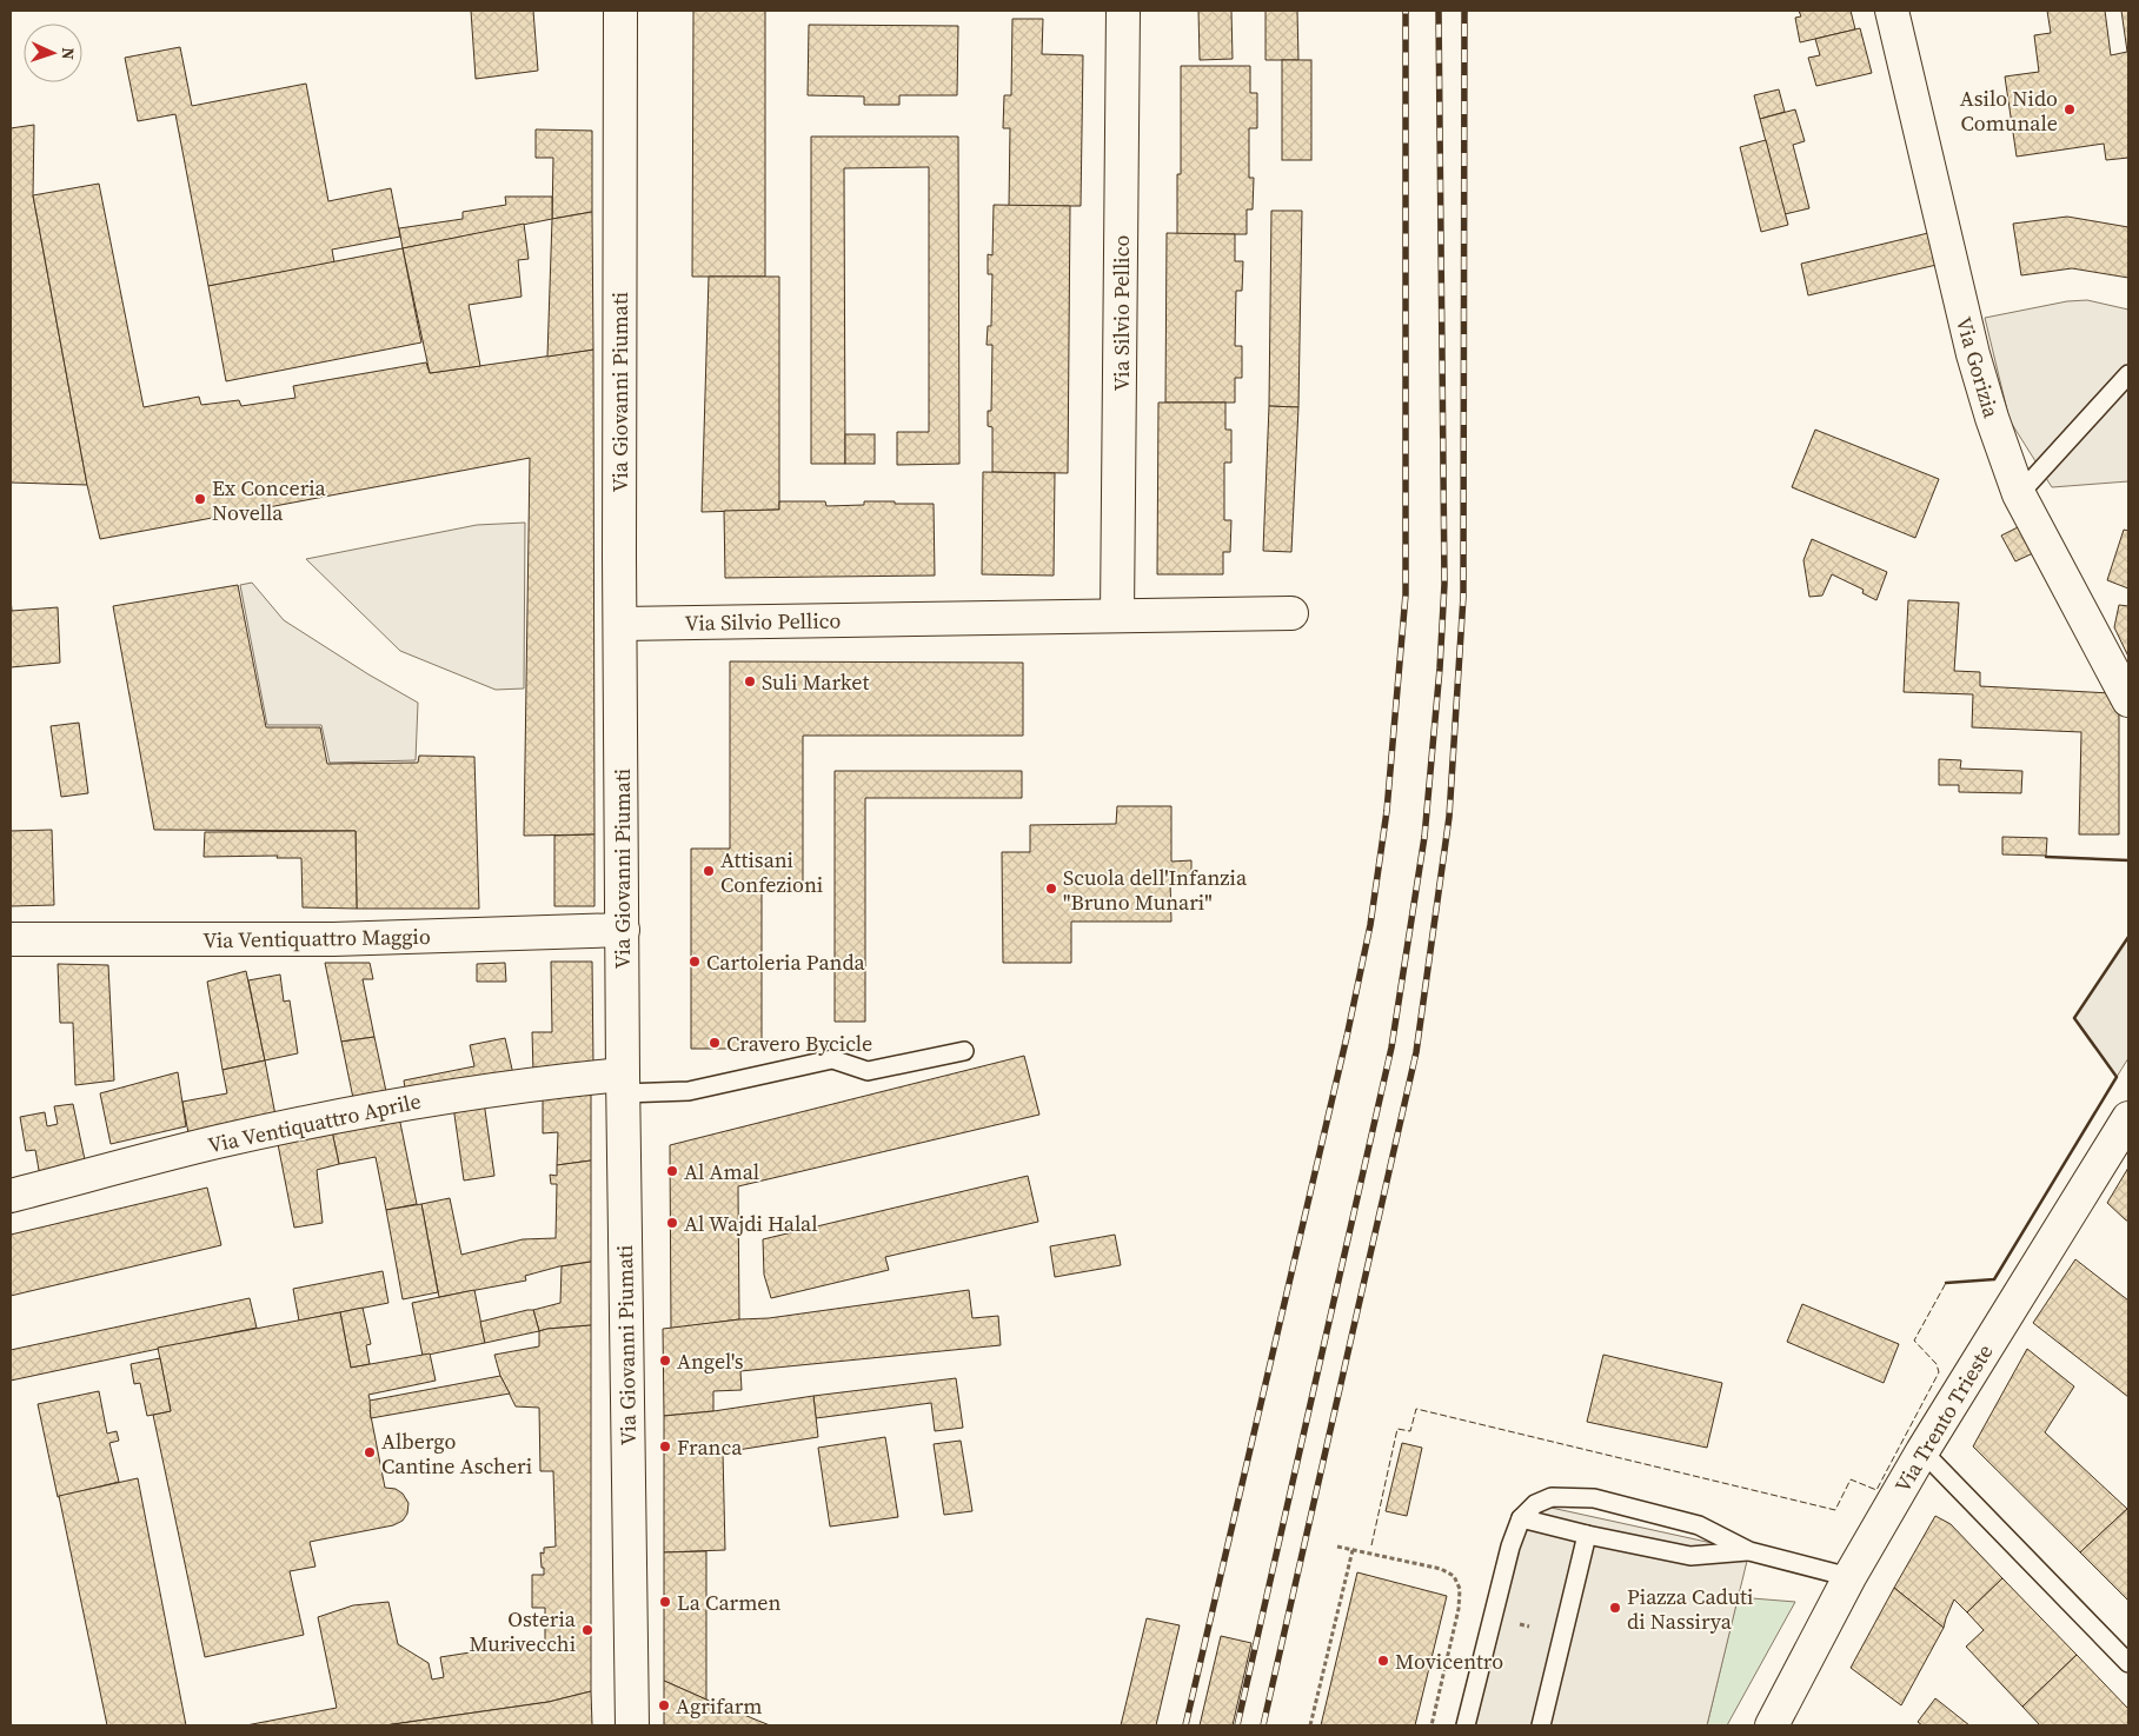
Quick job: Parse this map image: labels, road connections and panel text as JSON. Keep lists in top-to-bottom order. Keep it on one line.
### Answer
{"streets":{"street":["Via Silvio Pellico","Via Gorizia","Via Giovanni Piumati","Via Ventiquattro Maggio","Via Ventiquattro Aprile","Via Trento Trieste"]},"crossings":[["Via Silvio Pellico","Via Giovanni Piumati"],["Via Giovanni Piumati","Via Ventiquattro Maggio"],["Via Giovanni Piumati","Via Ventiquattro Aprile"]],"places":["Asilo Nido Comunale","Ex Conceria Novella","Suli Market","Attisani Confezioni","Scuola dell'Infanzia \"Bruno Munari\"","Cartoleria Panda","Cravero Bycicle","Al Amal","Al Wajdi Halal","Angel's","Franca","Albergo Cantine Ascheri","La Carmen","Piazza Caduti di Nassirya","Osteria Murivecchi","Movicentro","Agrifarm"],"north":"right"}
